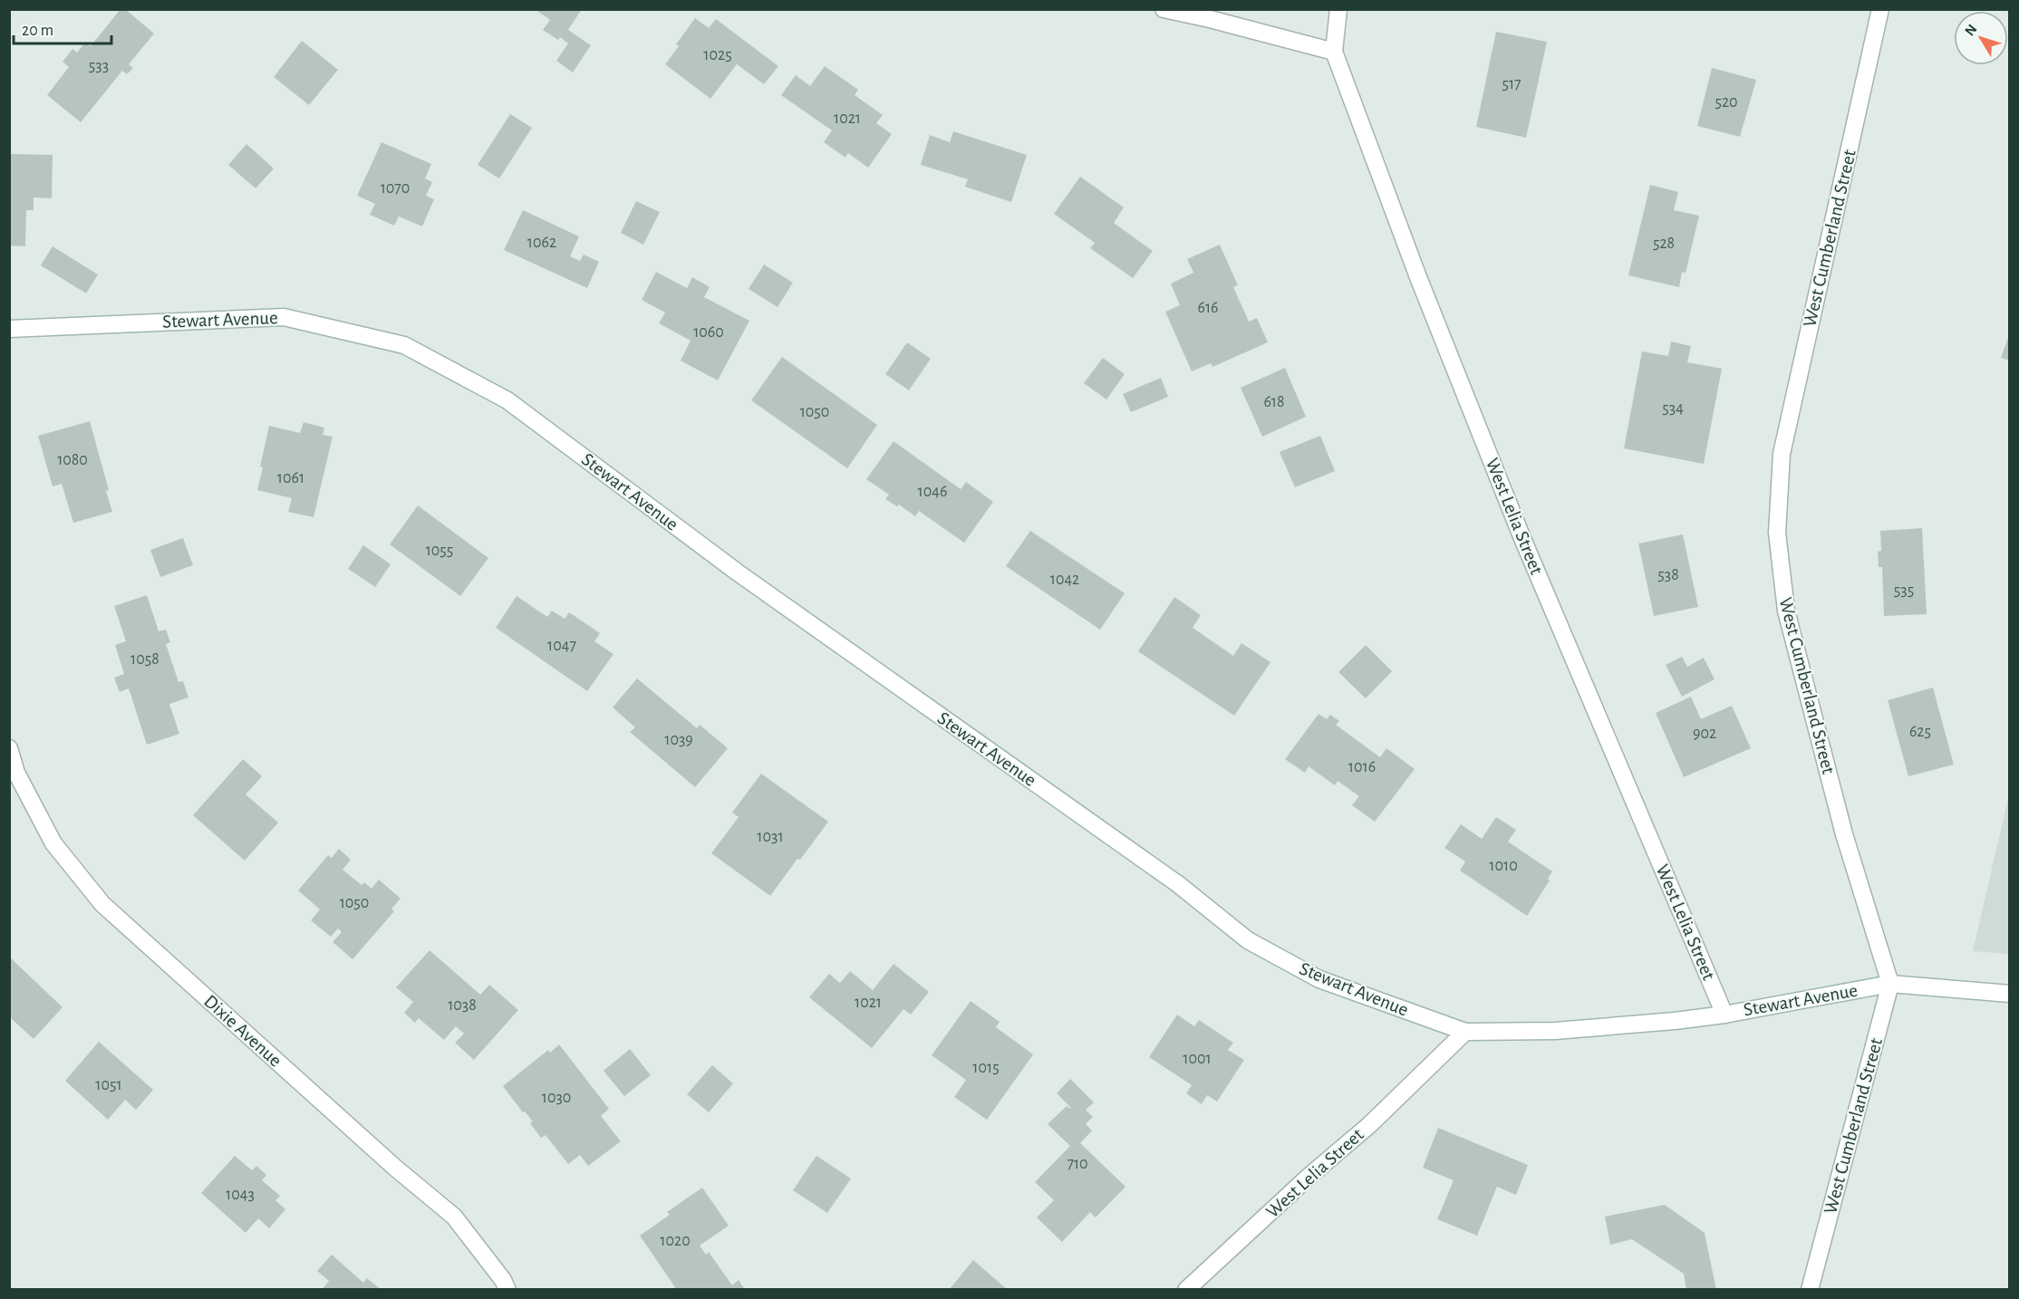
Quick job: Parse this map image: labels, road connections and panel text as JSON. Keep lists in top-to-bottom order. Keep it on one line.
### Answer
{"streets":{"street":["West Cumberland Street","Stewart Avenue","West Lelia Street","Dixie Avenue"]},"crossings":[["West Cumberland Street","Stewart Avenue"],["Stewart Avenue","West Lelia Street"]],"house_numbers":["1025","533","517","520","1021","1070","1062","528","616","1060","618","534","1050","1080","1061","1046","1055","538","1042","535","1047","1058","625","902","1039","1016","1031","1010","1050","1021","1038","1001","1015","1051","1030","710","1043","1020"],"scale_bar":"20 m","north":"top left"}
